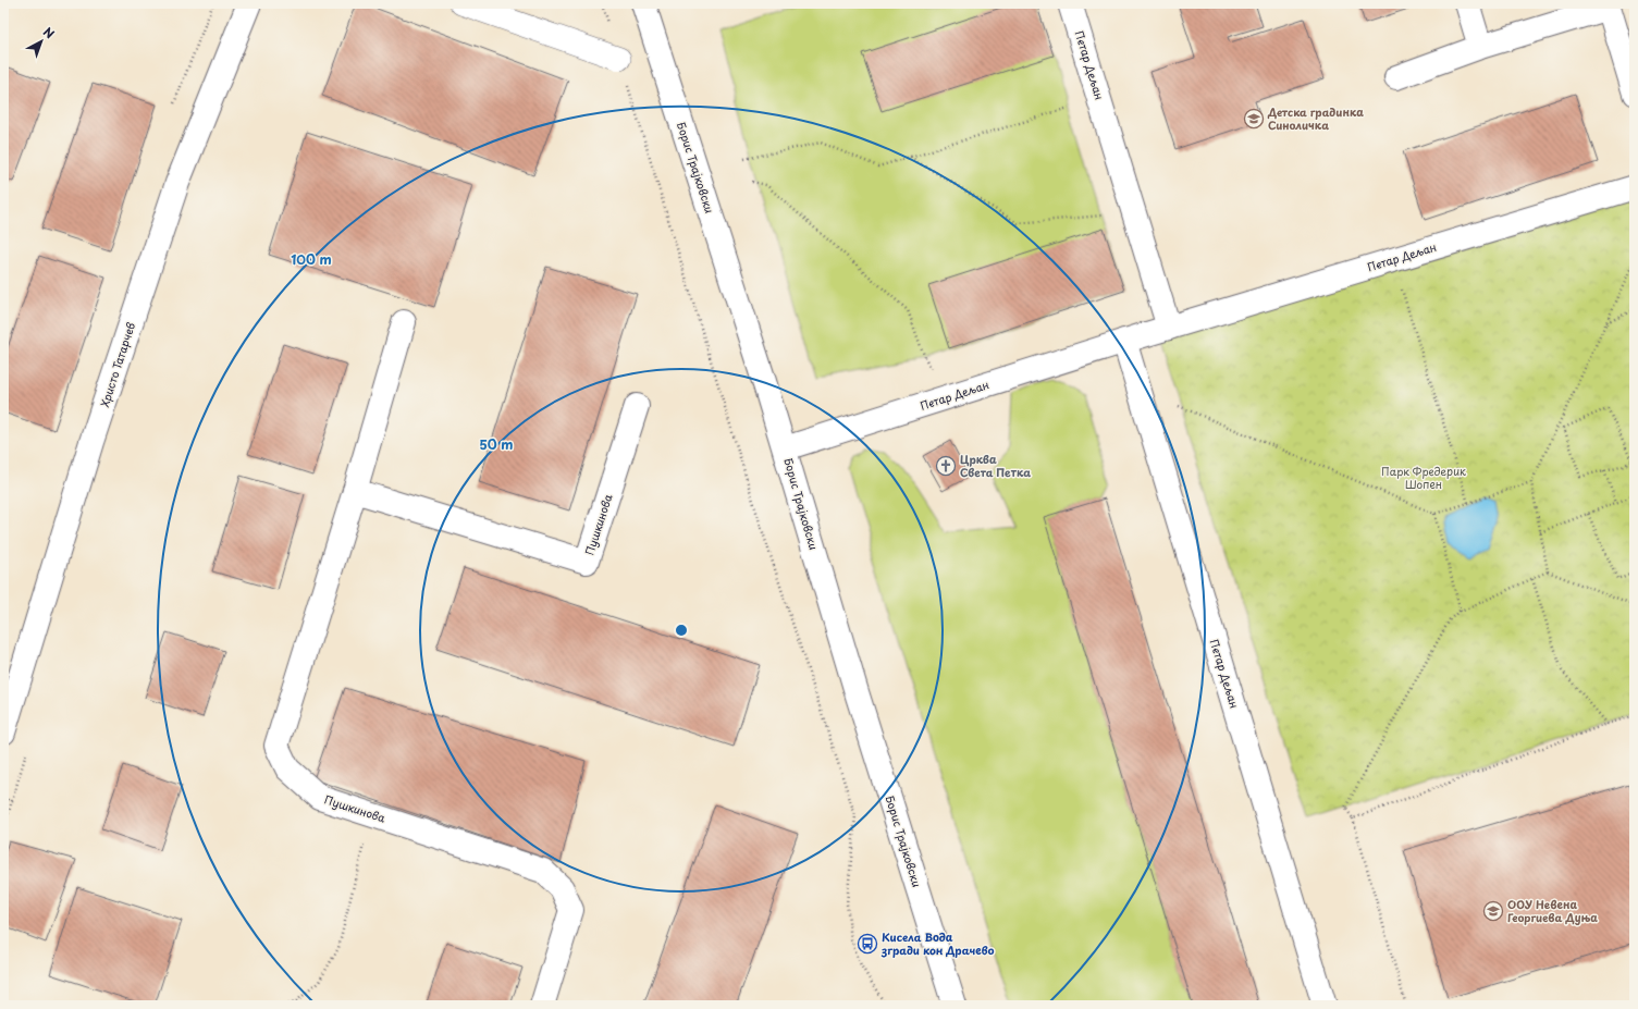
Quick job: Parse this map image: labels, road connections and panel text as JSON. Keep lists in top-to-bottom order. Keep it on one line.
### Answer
{"streets":{"street":["Петар Дељан","Борис Трајковски","Христо Татарчев","Пушкинова"]},"crossings":[["Петар Дељан","Борис Трајковски"]],"parks":["Парк Фредерик Шопен"],"places":{"school or university":["Детска градинка Синоличка","ООУ Невена Георгиева Дуња"],"church":["Црква Света Петка"],"bus stop":["Кисела Вода згради кон Драчево"]},"north":"top right","rings":["100 m","50 m"]}
